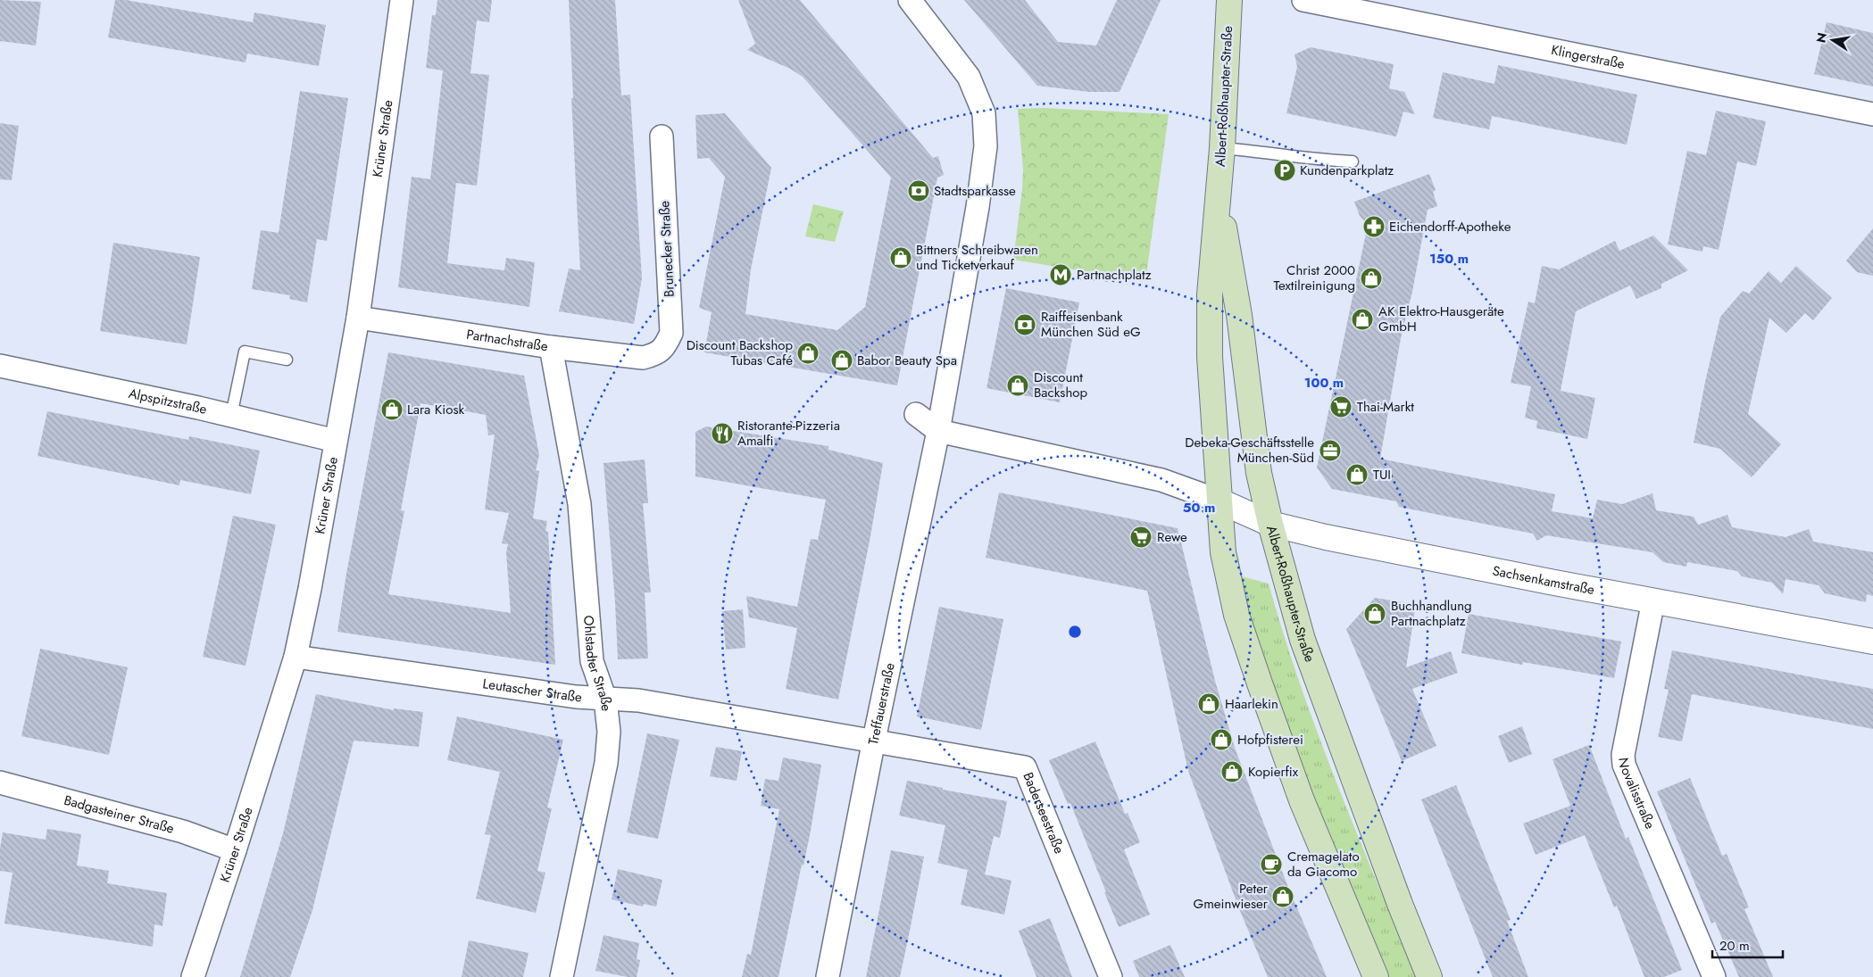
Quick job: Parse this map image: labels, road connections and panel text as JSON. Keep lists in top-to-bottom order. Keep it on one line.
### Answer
{"streets":{"main road":["Albert-Roßhaupter-Straße"],"street":["Klingerstraße","Krüner Straße","Brunecker Straße","Partnachstraße","Alpspitzstraße","Sachsenkamstraße","Ohlstadter Straße","Leutascher Straße","Treffauerstraße","Novalisstraße","Baderseestraße","Badgasteiner Straße"]},"crossings":[["Albert-Roßhaupter-Straße","Sachsenkamstraße"],["Krüner Straße","Partnachstraße"],["Krüner Straße","Alpspitzstraße"],["Krüner Straße","Leutascher Straße"],["Krüner Straße","Badgasteiner Straße"],["Brunecker Straße","Partnachstraße"],["Partnachstraße","Ohlstadter Straße"],["Sachsenkamstraße","Novalisstraße"],["Ohlstadter Straße","Leutascher Straße"],["Leutascher Straße","Treffauerstraße"],["Leutascher Straße","Baderseestraße"],["Treffauerstraße","Baderseestraße"]],"places":{"parking":["Kundenparkplatz"],"bank":["Stadtsparkasse","Raiffeisenbank München Süd eG"],"pharmacy":["Eichendorff-Apotheke"],"shop":["Bittners Schreibwaren und Ticketverkauf","Christ 2000 Textilreinigung","AK Elektro-Hausgeräte GmbH","Discount Backshop Tubas Café","Babor Beauty Spa","Discount Backshop","Lara Kiosk","TUI","Buchhandlung Partnachplatz","Haarlekin","Hofpfisterei","Kopierfix","Peter Gmeinwieser"],"metro station":["Partnachplatz"],"supermarket":["Thai-Markt","Rewe"],"restaurant":["Ristorante-Pizzeria Amalfi"],"office":["Debeka-Geschäftsstelle München-Süd"],"cafe":["Cremagelato da Giacomo"]},"scale_bar":"20 m","north":"left","rings":["150 m","100 m","50 m"]}
